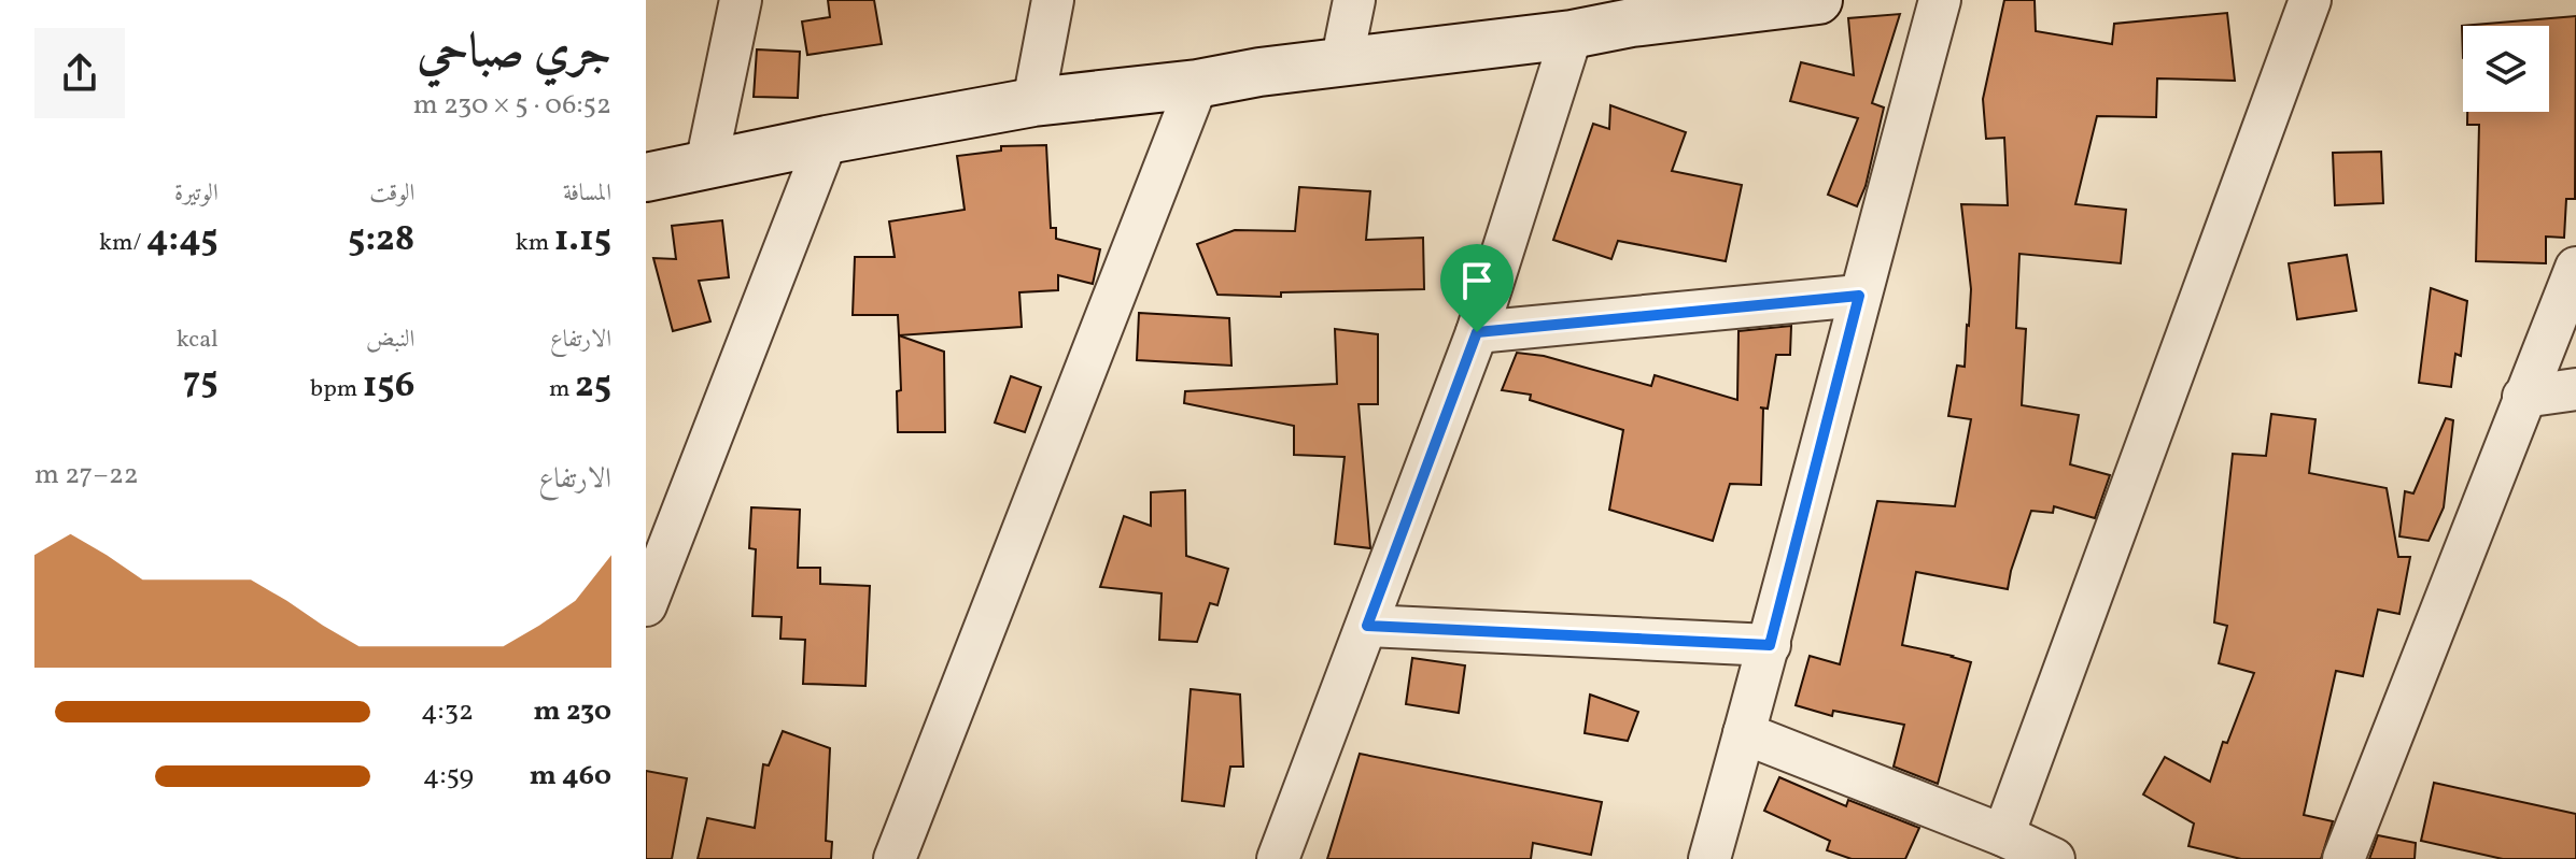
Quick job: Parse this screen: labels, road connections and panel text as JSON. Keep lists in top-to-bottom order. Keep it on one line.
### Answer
{"page":{"heading":["جري صباحي","06:52 · 5 × 230 m"],"stats":[["المسافة","1.15 km"],["الوقت","5:28"],["الوتيرة","4:45 /km"],["الارتفاع","25 m"],["النبض","156 bpm"],["kcal","75"]],"chart":["الارتفاع","22–27 m"],"list":[{"name":"230 m","note":"4:32"},{"name":"460 m","note":"4:59"}]}}
